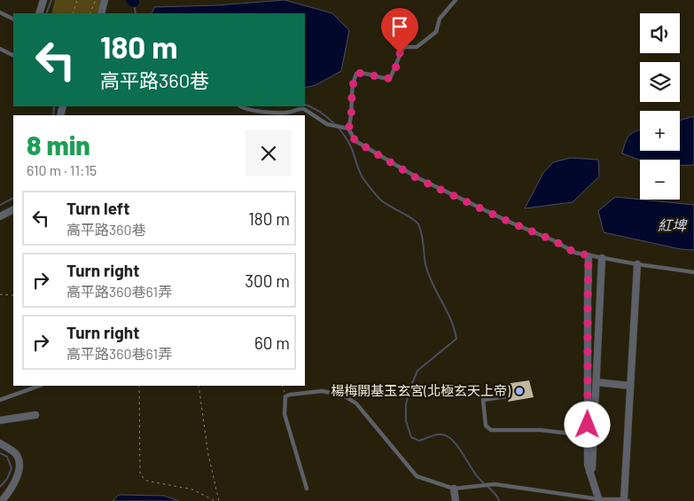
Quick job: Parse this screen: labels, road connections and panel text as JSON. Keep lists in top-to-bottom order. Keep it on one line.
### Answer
{"water":["紅埤"],"places":["楊梅開基玉玄宮(北極玄天上帝)"],"page":{"map_buttons":["+","−"],"turn":["180 m","高平路360巷"],"heading":["8 min","610 m · 11:15"],"list":[{"name":"Turn left","note":"高平路360巷","value":"180 m"},{"name":"Turn right","note":"高平路360巷61弄","value":"300 m"},{"name":"Turn right","note":"高平路360巷61弄","value":"60 m"}]}}
